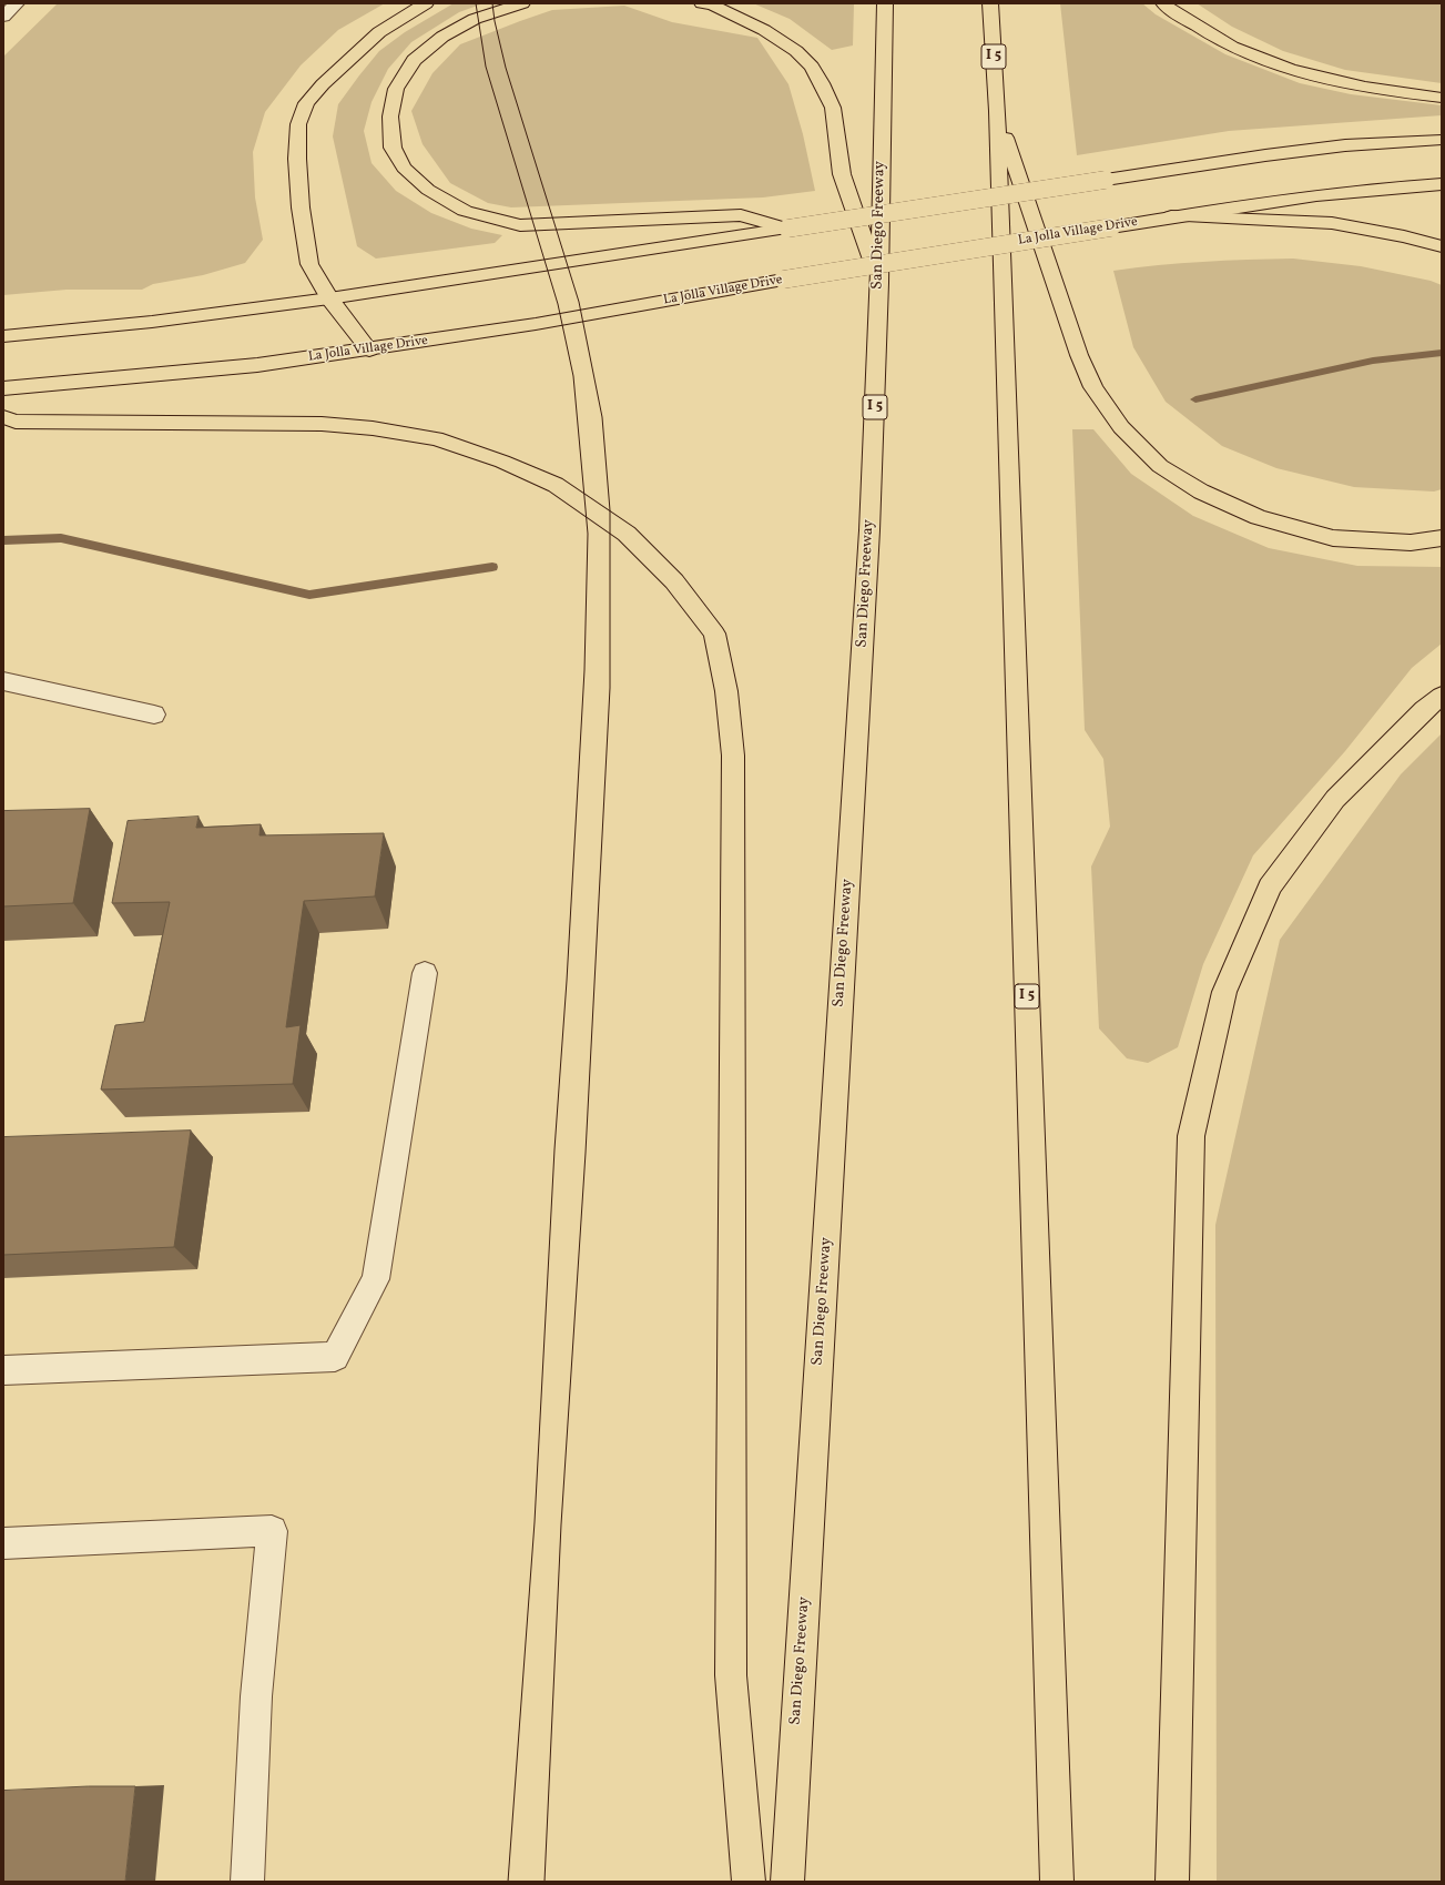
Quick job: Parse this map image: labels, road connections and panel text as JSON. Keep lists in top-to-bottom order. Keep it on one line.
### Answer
{"streets":{"main road":["I 5","San Diego Freeway","La Jolla Village Drive"]}}
